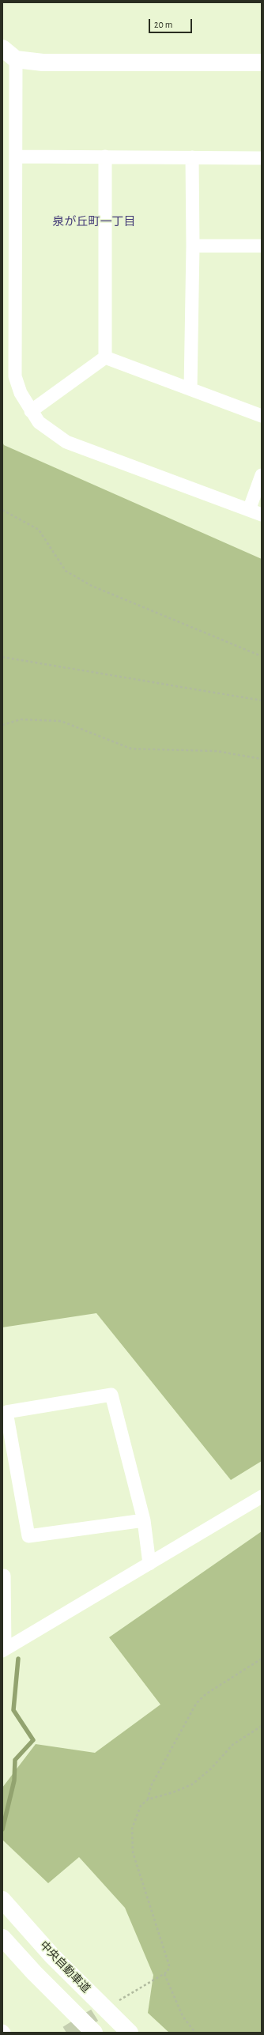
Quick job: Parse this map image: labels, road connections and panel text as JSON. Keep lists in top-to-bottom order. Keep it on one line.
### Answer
{"streets":{"main road":["中央自動車道"]},"districts":["泉が丘町一丁目"],"scale_bar":"20 m"}
